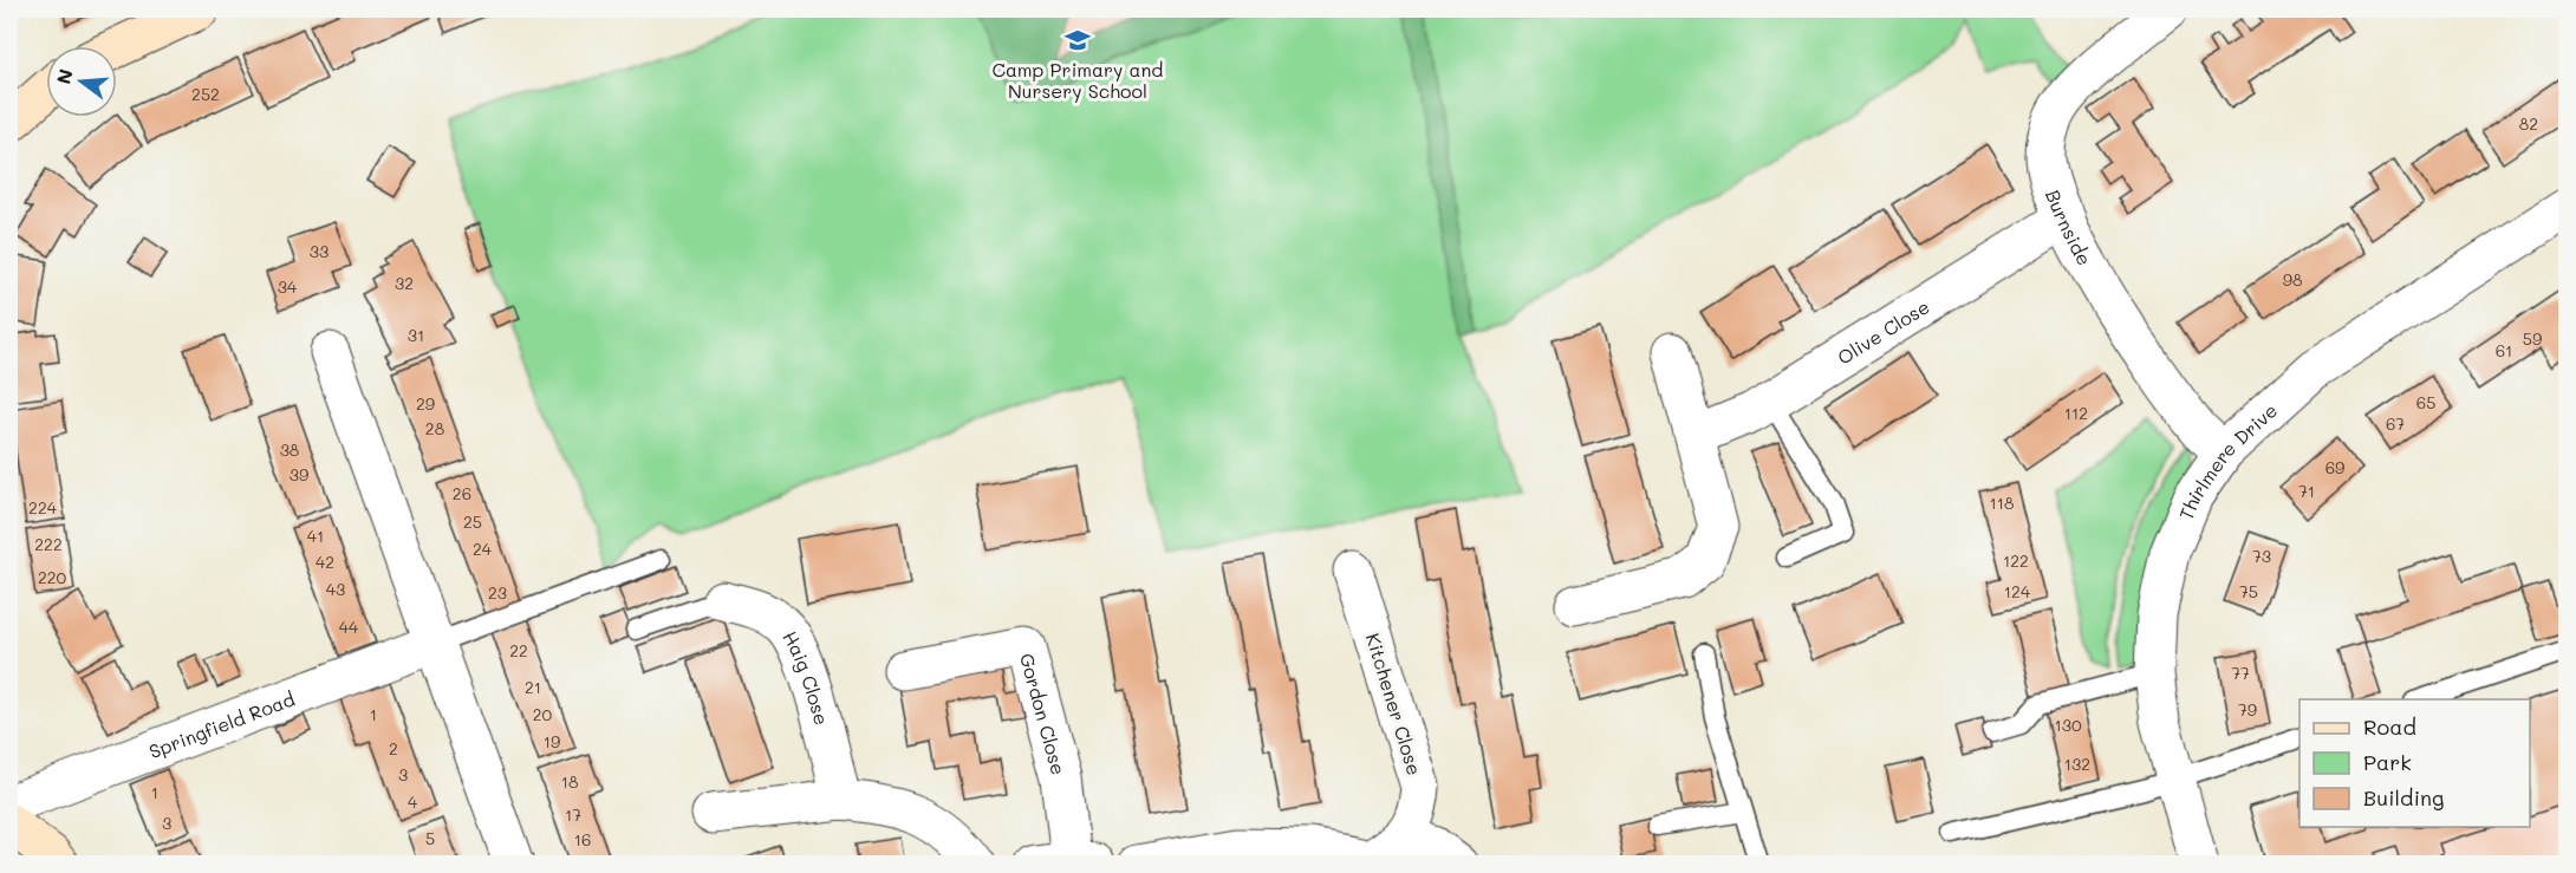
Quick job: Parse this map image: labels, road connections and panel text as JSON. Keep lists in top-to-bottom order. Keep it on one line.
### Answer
{"streets":{"street":["Burnside","Olive Close","Thirlmere Drive","Haig Close","Kitchener Close","Gordon Close","Springfield Road"]},"crossings":[["Burnside","Olive Close"],["Burnside","Thirlmere Drive"]],"places":{"school or university":["Camp Primary and Nursery School"]},"house_numbers":["252","82","33","98","32","34","31","59","61","65","29","112","67","28","38","69","39","71","26","118","224","25","41","222","24","73","122","42","220","43","124","75","23","44","22","77","21","79","1","20","130","19","2","132","3","18","1","4","17","3","5","16"],"legend":["Road","Park","Building"],"north":"left"}
